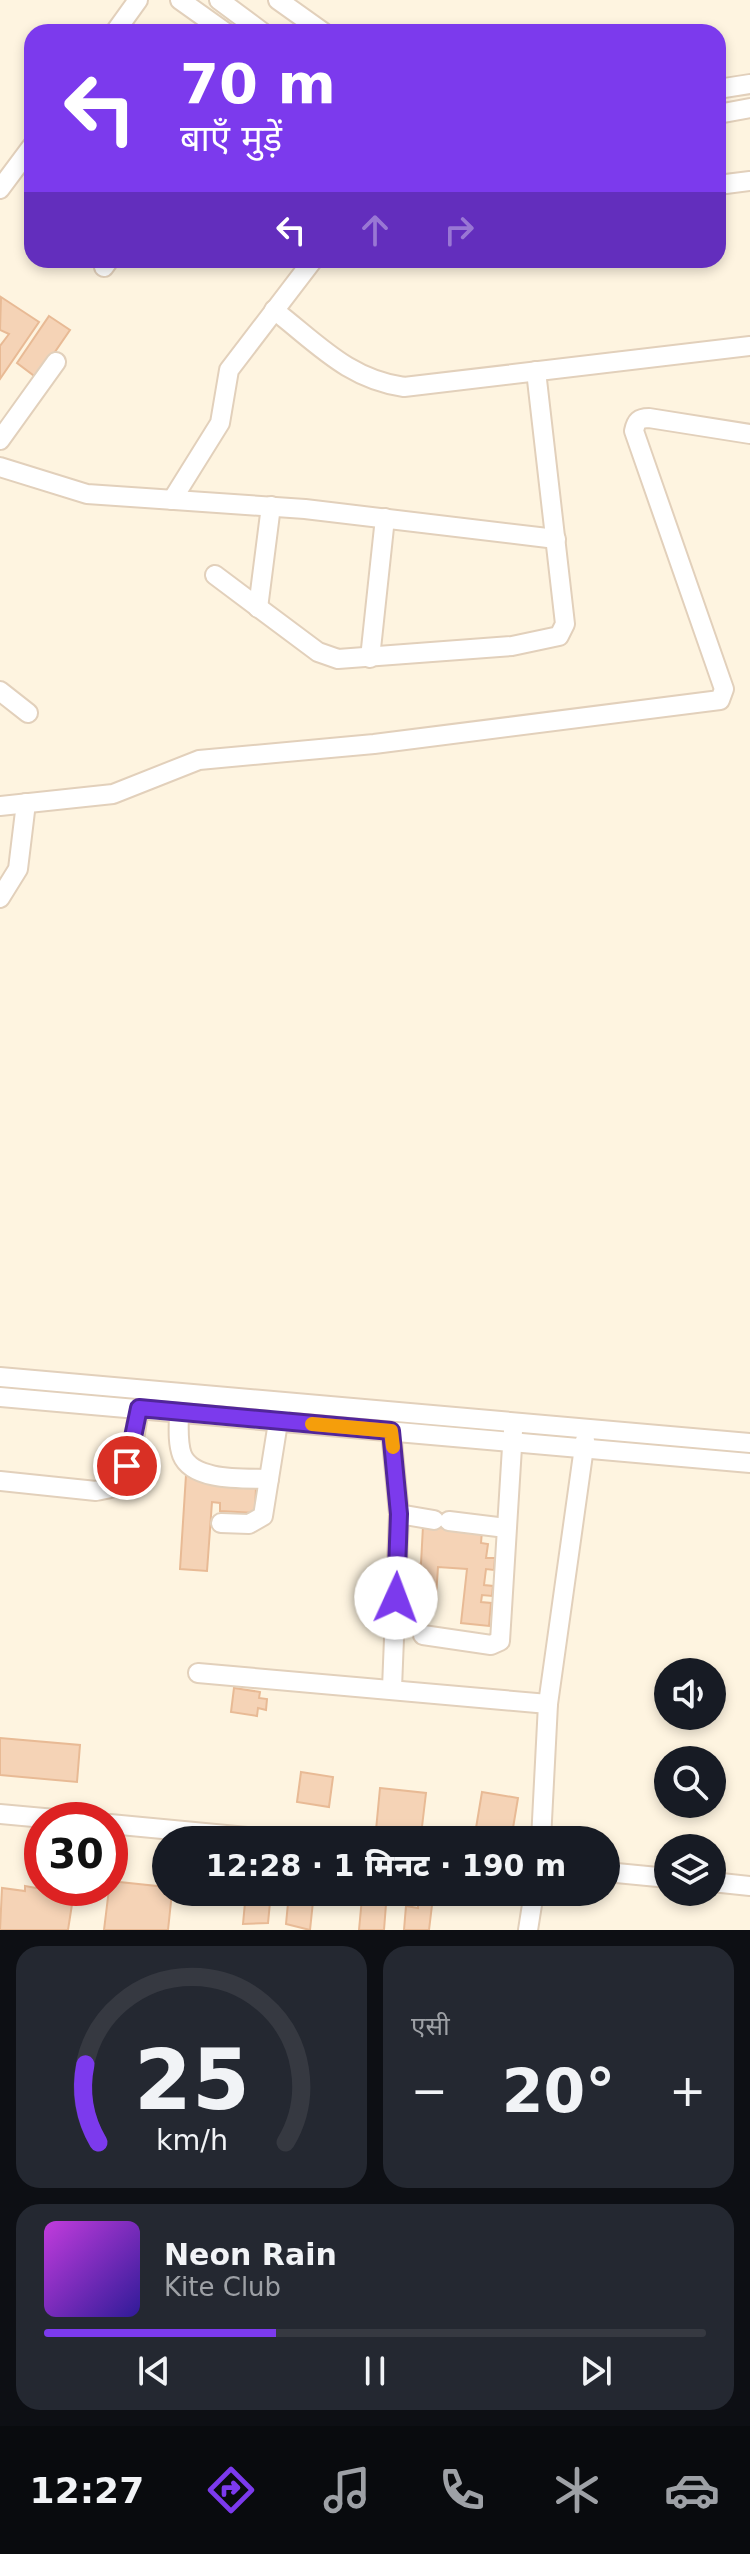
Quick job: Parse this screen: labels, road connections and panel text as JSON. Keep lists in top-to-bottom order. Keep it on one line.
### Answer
{"page":{"turn":["70 m","बाएँ मुड़ें"],"limit":"30","trip":"12:28 · 1 मिनट · 190 m","tile":"एसी","heat":["−","20°","+"],"song":["Neon Rain","Kite Club"],"tabs":"12:27","gauge":["25","km/h"]}}
